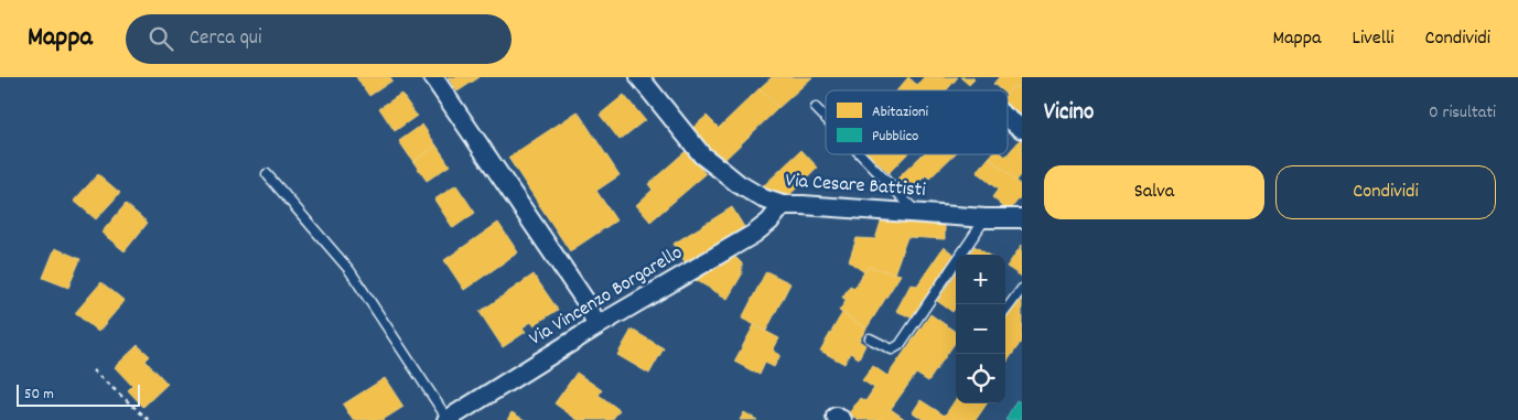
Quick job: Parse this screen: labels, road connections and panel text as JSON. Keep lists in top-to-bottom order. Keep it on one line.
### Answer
{"streets":{"street":["Via Cesare Battisti","Via Vincenzo Borgarello"]},"crossings":[["Via Cesare Battisti","Via Vincenzo Borgarello"]],"legend":["Abitazioni","Pubblico"],"scale_bar":"50 m","page":{"header":"Mappa","search":"Cerca qui","nav":["Mappa","Livelli","Condividi"],"heading":["Vicino","0 risultati"],"buttons":["Salva","Condividi"],"map_buttons":["+","−"],"scale":"50 m"}}
